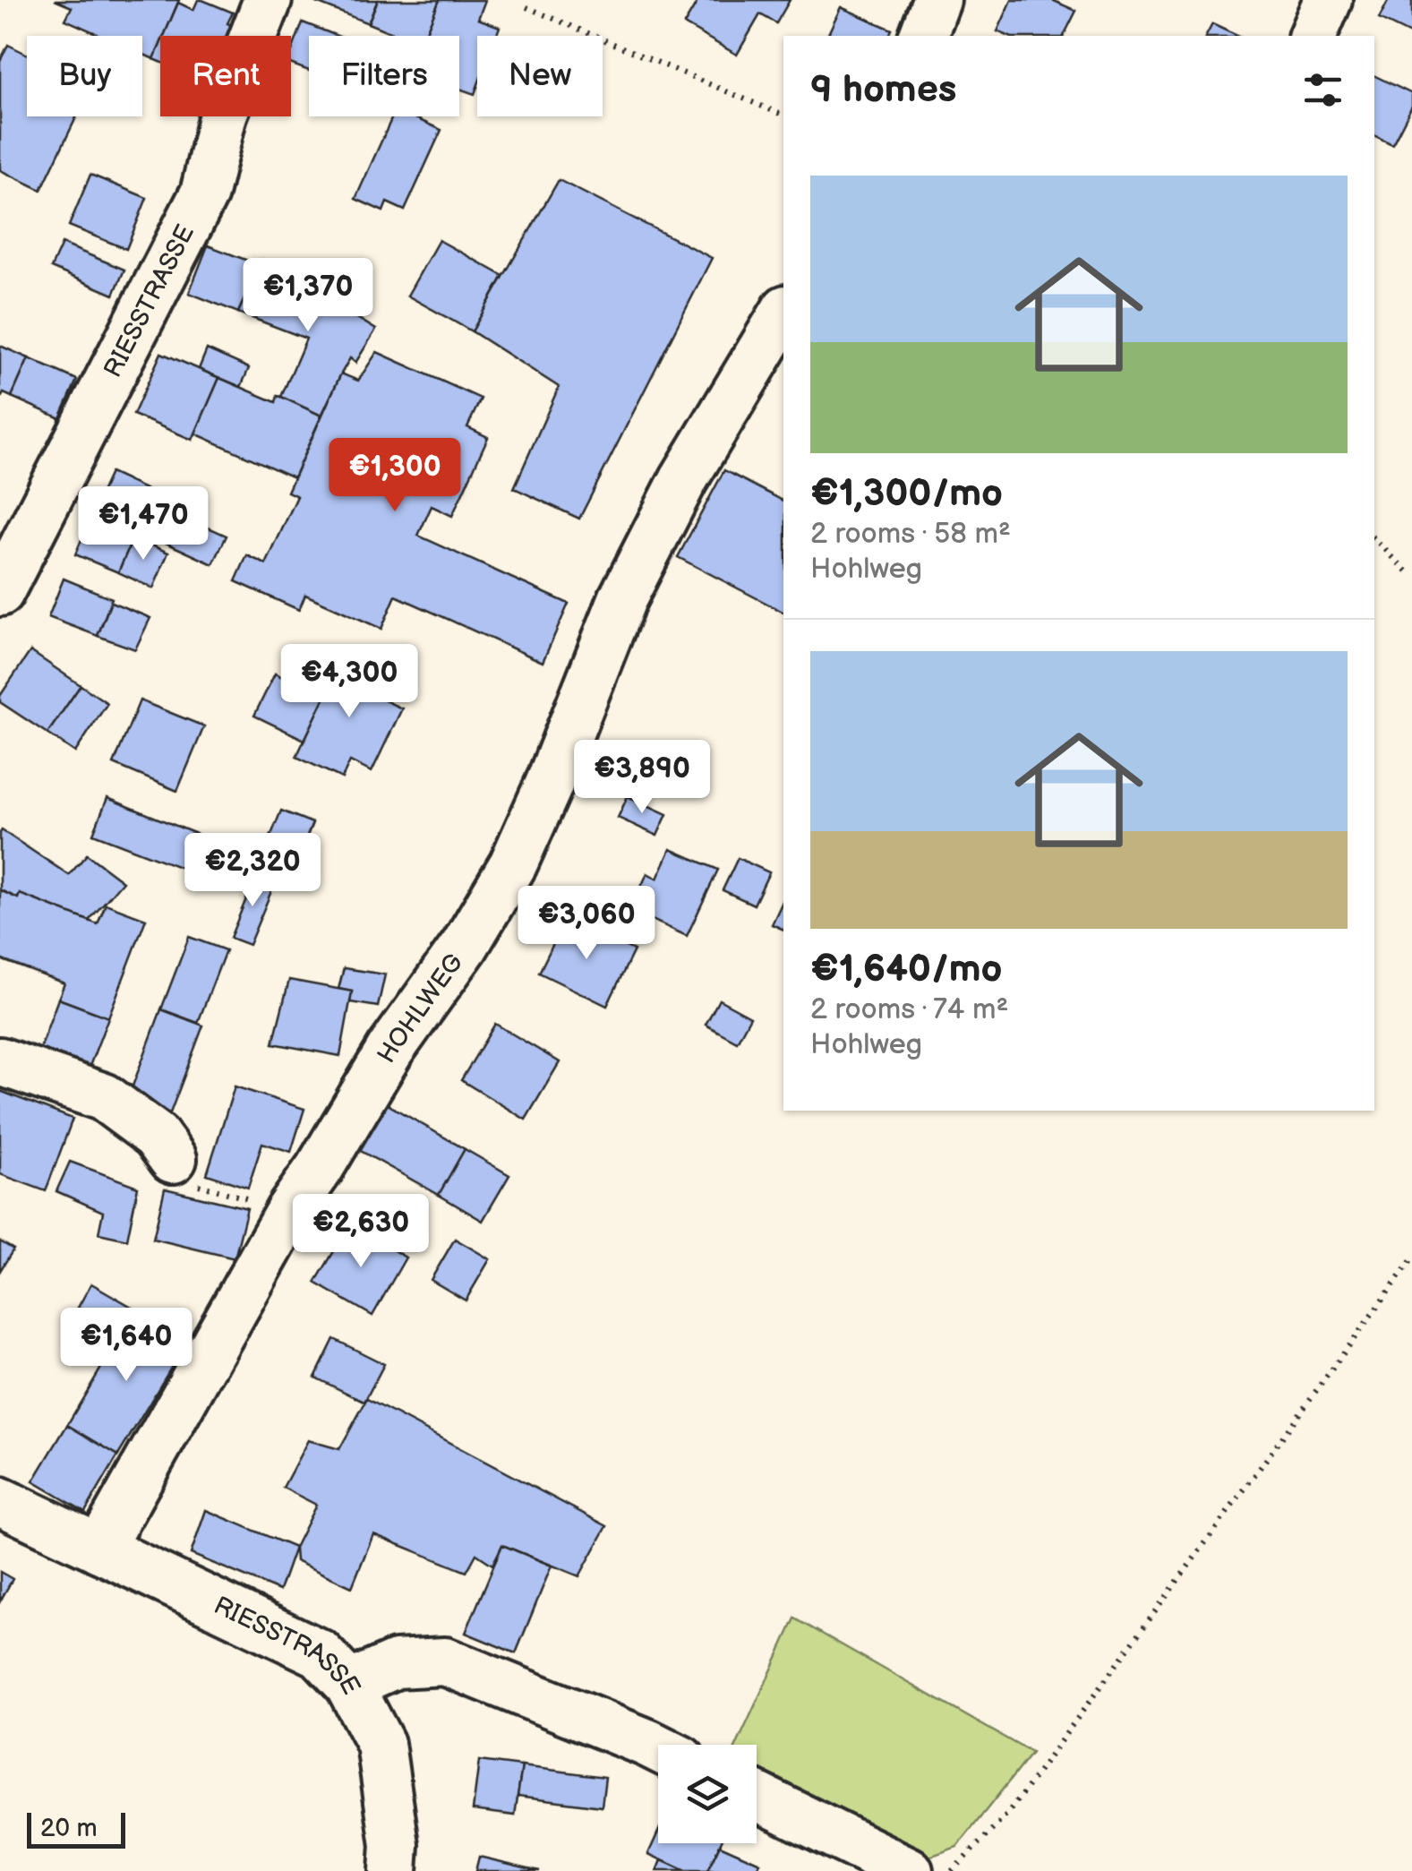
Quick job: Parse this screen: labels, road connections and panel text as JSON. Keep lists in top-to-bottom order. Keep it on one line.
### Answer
{"streets":{"street":["RIESSTRASSE","HOHLWEG"]},"crossings":[["RIESSTRASSE","HOHLWEG"]],"scale_bar":"20 m","page":{"chip":["Buy","Rent","Filters","New"],"heading":"9 homes","list":[{"name":"€1,300/mo","note":"2 rooms · 58 m² · Hohlweg"},{"name":"€1,640/mo","note":"2 rooms · 74 m² · Hohlweg"}],"price":["€1,370","€1,300","€1,470","€4,300","€3,890","€2,320","€3,060","€2,630","€1,640"],"scale":"20 m"}}
